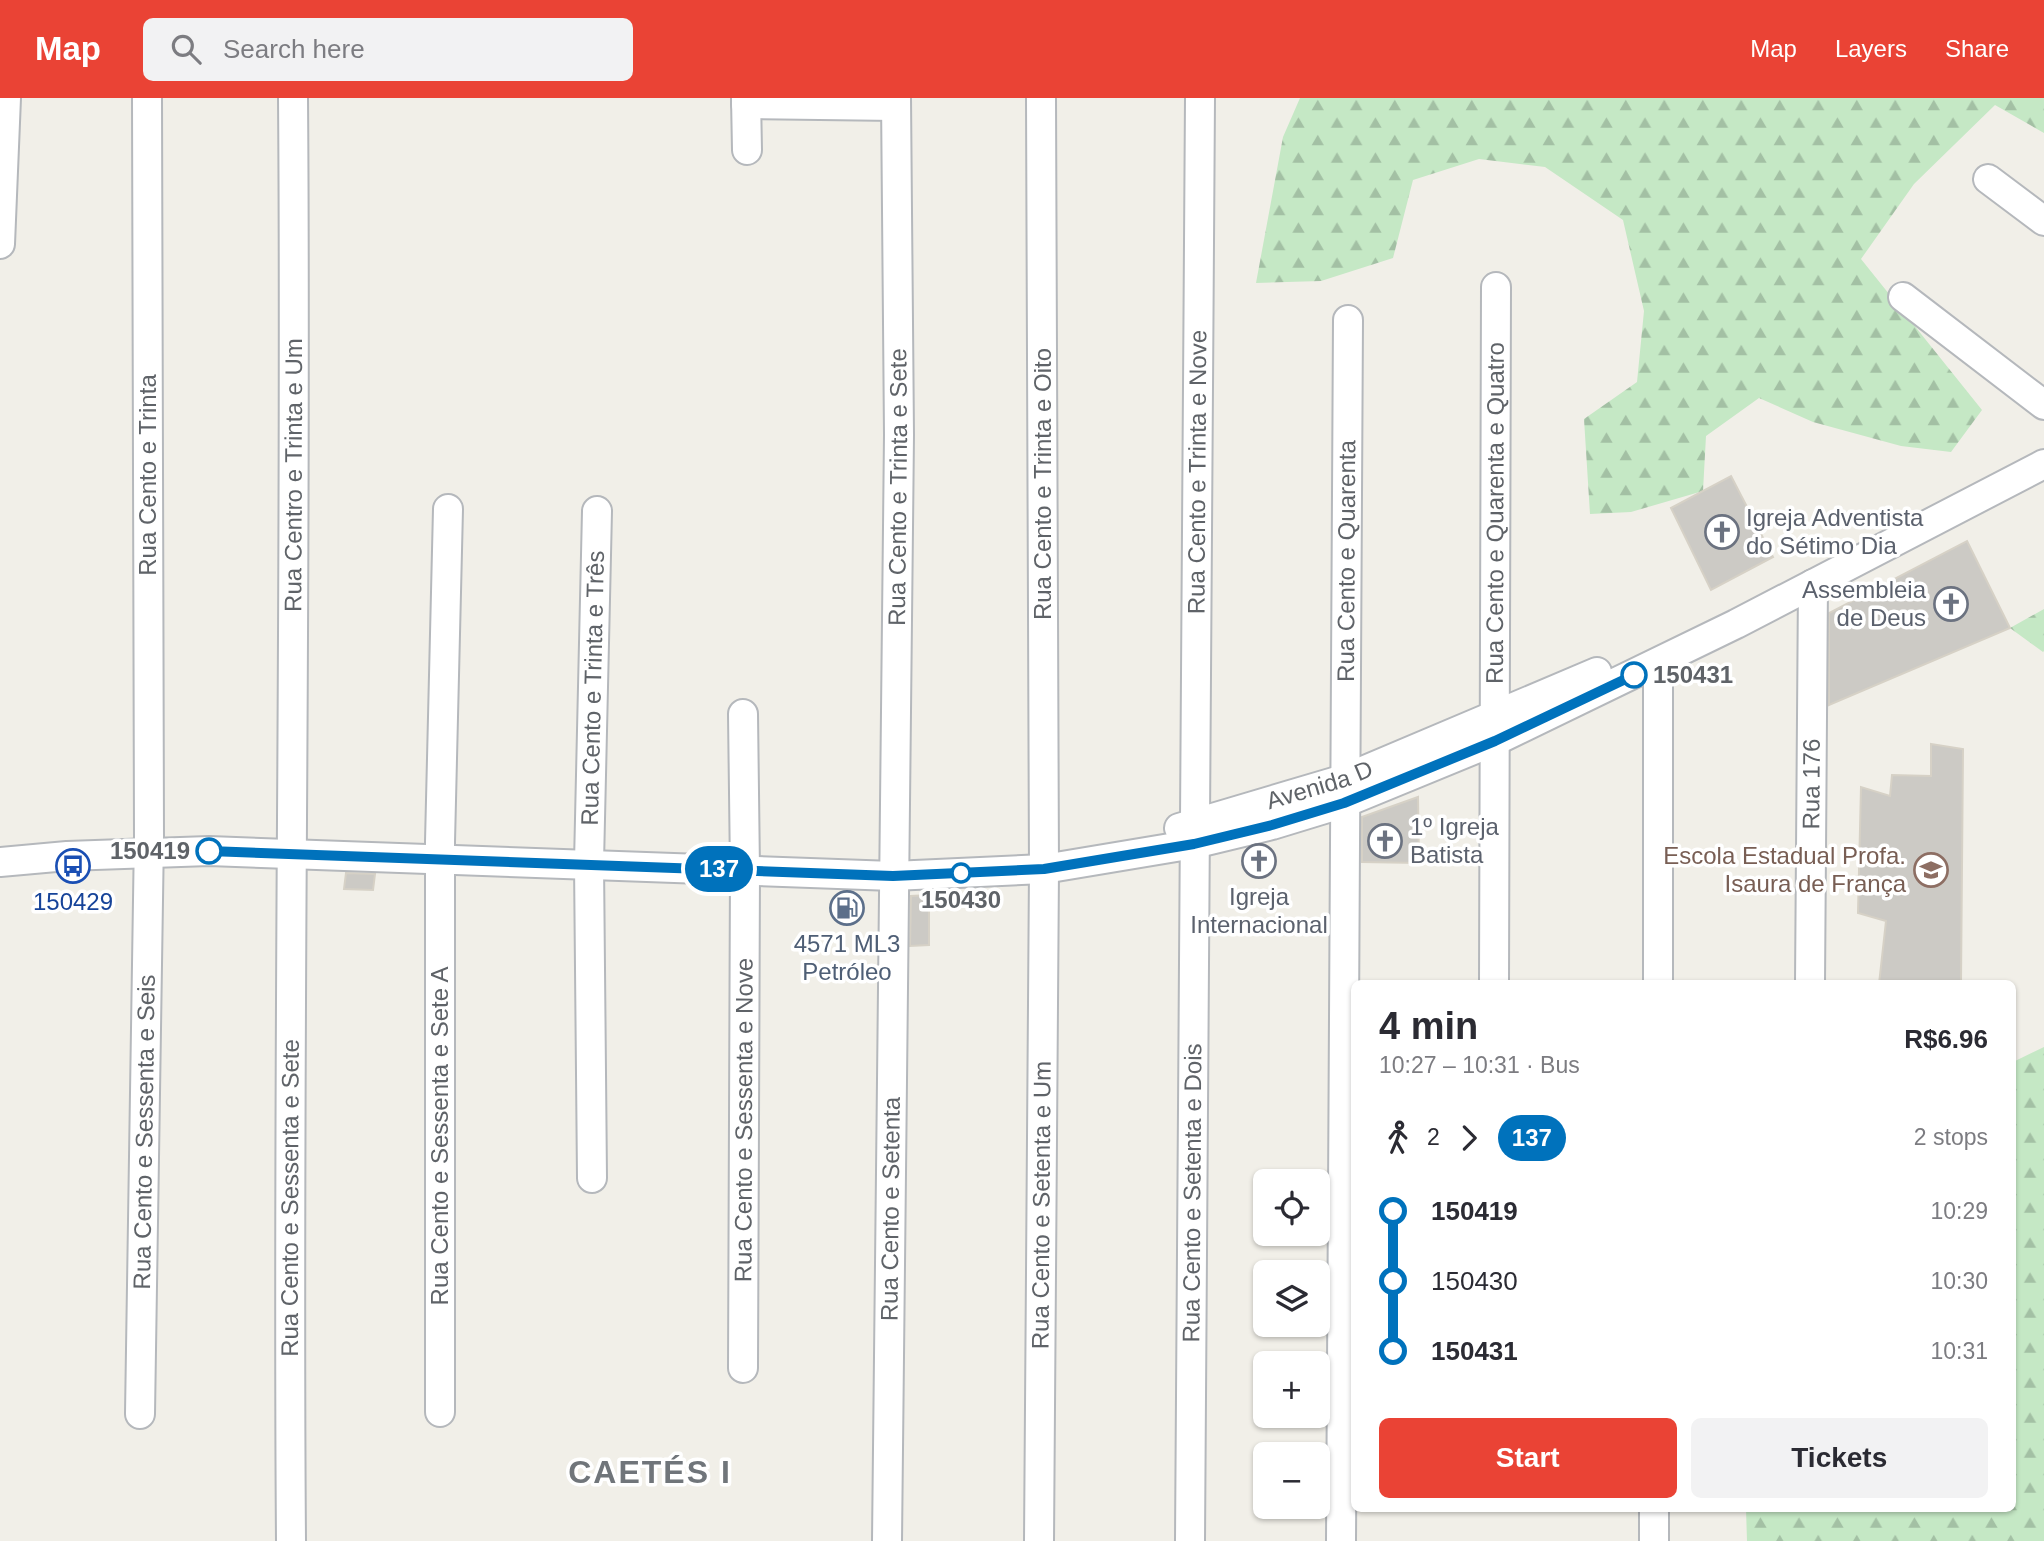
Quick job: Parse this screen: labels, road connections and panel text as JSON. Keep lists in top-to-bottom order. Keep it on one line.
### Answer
{"streets":{"street":["Rua Cento e Trinta e Nove","Rua Cento e Trinta","Rua Centro e Trinta e Um","Rua Cento e Trinta e Oito","Rua Cento e Trinta e Sete","Rua Cento e Quarenta e Quatro","Rua Cento e Quarenta","Rua Cento e Trinta e Três","Avenida D","Rua 176","Rua Cento e Sessenta e Nove","Rua Cento e Sessenta e Seis","Rua Cento e Sessenta e Sete A","Rua Cento e Setenta e Dois","Rua Cento e Sessenta e Sete","Rua Cento e Setenta e Um","Rua Cento e Setenta"]},"crossings":[["Rua Cento e Trinta e Nove","Avenida D"],["Rua Cento e Trinta e Nove","Rua Cento e Setenta e Dois"],["Rua Cento e Trinta","Avenida D"],["Rua Cento e Trinta","Rua Cento e Sessenta e Seis"],["Rua Centro e Trinta e Um","Avenida D"],["Rua Centro e Trinta e Um","Rua Cento e Sessenta e Sete"],["Rua Cento e Trinta e Oito","Avenida D"],["Rua Cento e Trinta e Oito","Rua Cento e Setenta e Um"],["Rua Cento e Trinta e Sete","Avenida D"],["Rua Cento e Trinta e Sete","Rua Cento e Setenta"],["Rua Cento e Quarenta e Quatro","Avenida D"],["Rua Cento e Quarenta","Avenida D"],["Rua Cento e Trinta e Três","Avenida D"],["Avenida D","Rua 176"],["Avenida D","Rua Cento e Sessenta e Nove"],["Avenida D","Rua Cento e Sessenta e Seis"],["Avenida D","Rua Cento e Sessenta e Sete A"],["Avenida D","Rua Cento e Setenta e Dois"],["Avenida D","Rua Cento e Sessenta e Sete"],["Avenida D","Rua Cento e Setenta e Um"],["Avenida D","Rua Cento e Setenta"]],"districts":["CAETÉS I"],"places":{"church":["Igreja Adventista do Sétimo Dia","Assembleia de Deus","1º Igreja Batista","Igreja Internacional"],"other":["150431","150419","150430"],"bus stop":["150429"],"school or university":["Escola Estadual Profa. Isaura de França"],"fuel station":["4571 ML3 Petróleo"]},"lines":["bus line 137"],"page":{"header":"Map","search":"Search here","nav":["Map","Layers","Share"],"on_map":"137","heading":["4 min","10:27 – 10:31 · Bus","R$6.96"],"legs":["2","137","2 stops"],"map_buttons":["+","−"],"list":[{"name":"150419","value":"10:29"},{"name":"150430","value":"10:30"},{"name":"150431","value":"10:31"}],"buttons":["Start","Tickets"]}}
